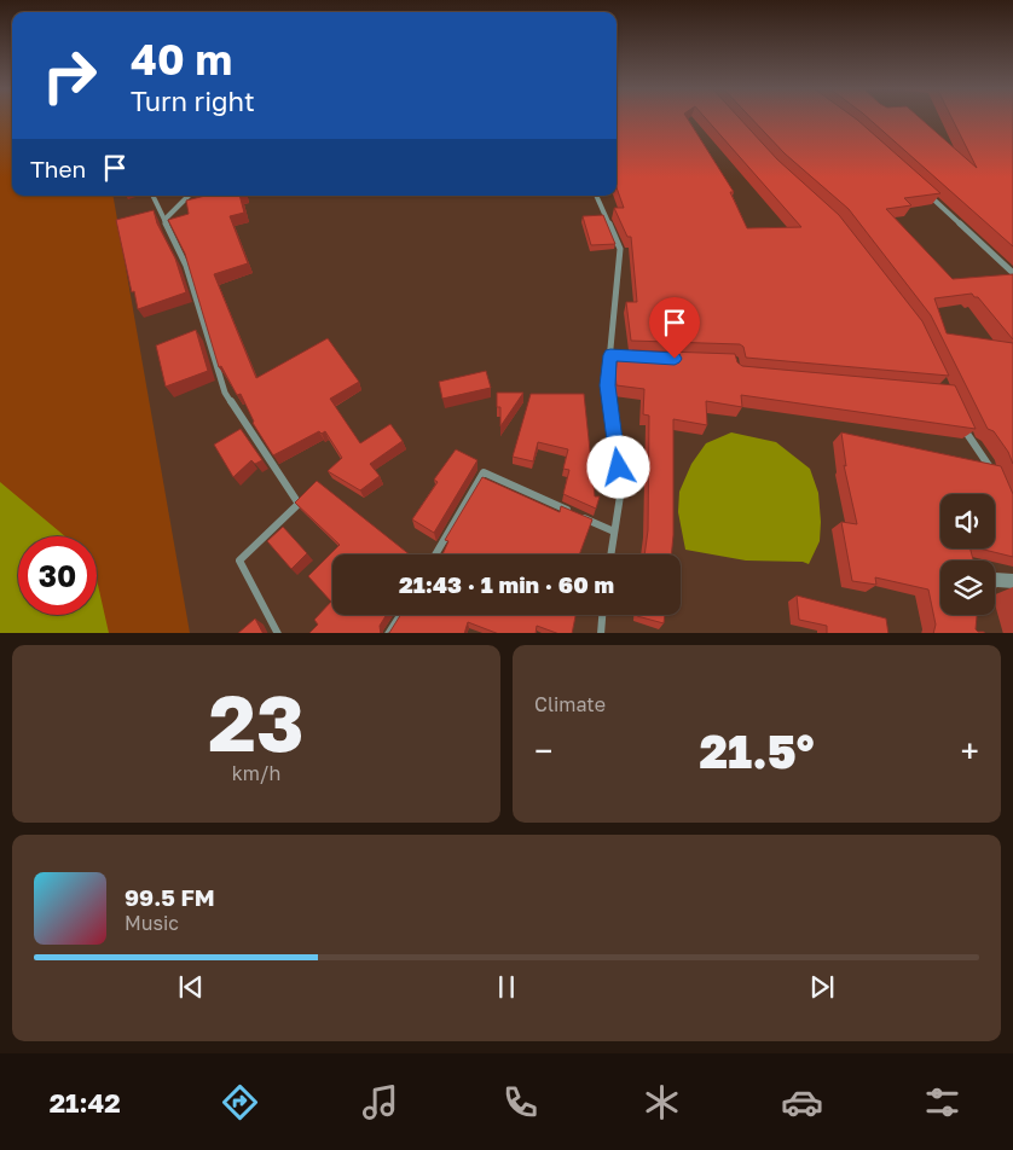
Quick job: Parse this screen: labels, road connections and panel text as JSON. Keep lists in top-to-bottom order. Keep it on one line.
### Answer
{"page":{"turn":["40 m","Turn right"],"then":"Then","limit":"30","trip":"21:43 · 1 min · 60 m","tile":[["23","km/h"],"Climate"],"heat":["−","21.5°","+"],"song":["99.5 FM","Music"],"tabs":"21:42"}}
